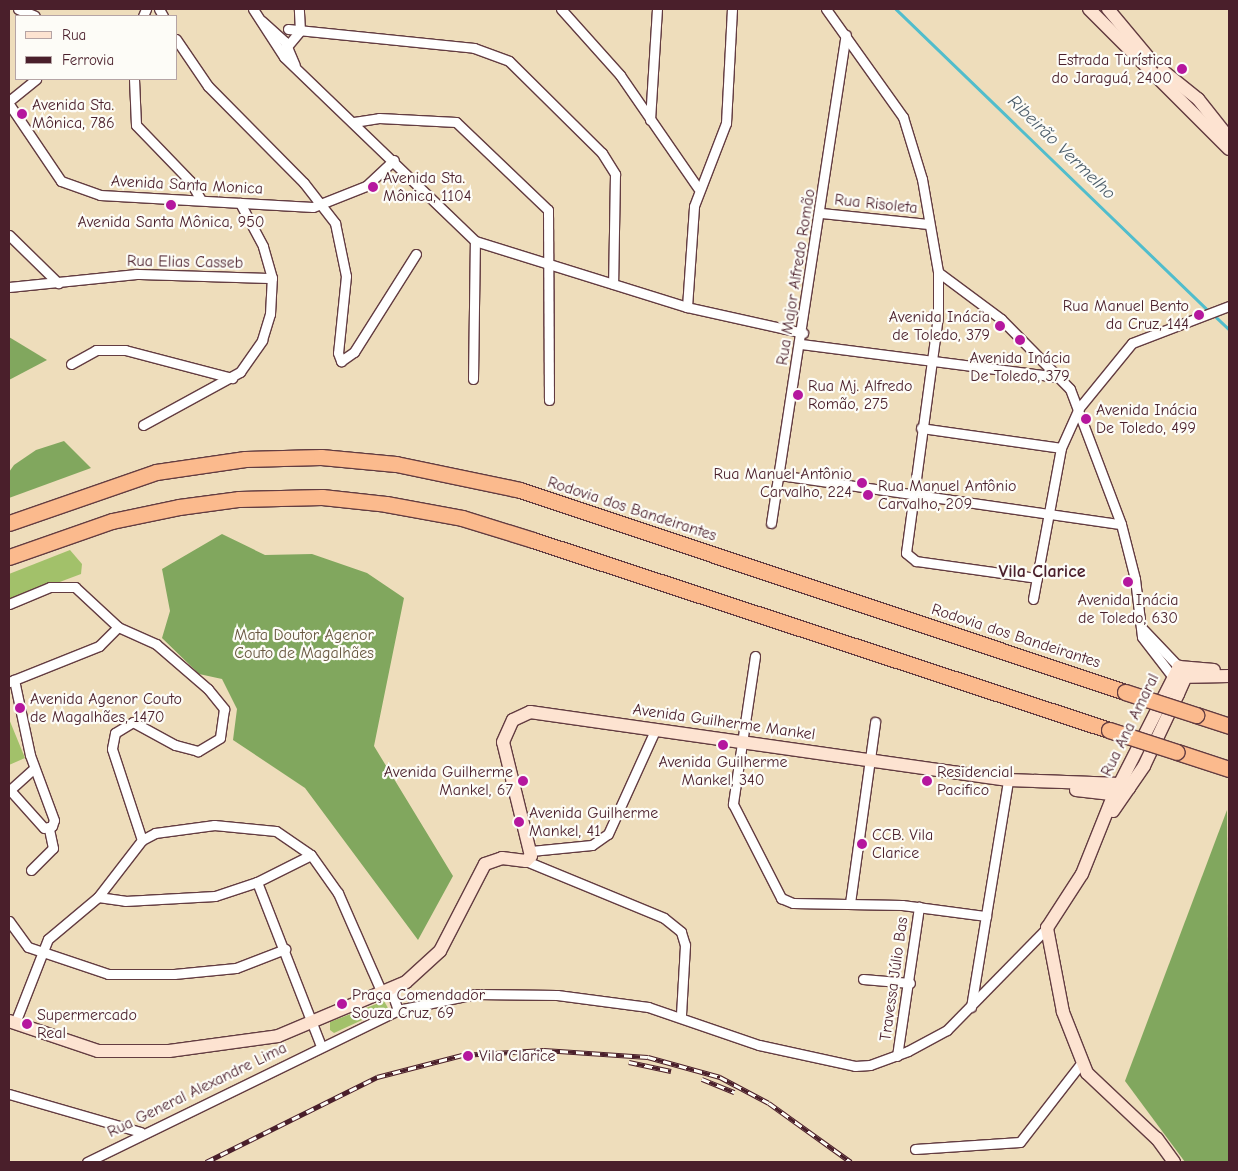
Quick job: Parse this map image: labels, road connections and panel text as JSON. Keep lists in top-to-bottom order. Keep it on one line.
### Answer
{"streets":{"highway":["Rodovia dos Bandeirantes"],"street":["Avenida Santa Monica","Rua Risoleta","Rua Elias Casseb","Rua Major Alfredo Romão","Avenida Guilherme Mankel","Rua Ana Amaral","Travessa Júlio Bas","Rua General Alexandre Lima"]},"crossings":[["Rua Risoleta","Rua Major Alfredo Romão"],["Avenida Guilherme Mankel","Rua Ana Amaral"],["Rua Ana Amaral","Rua General Alexandre Lima"],["Travessa Júlio Bas","Rua General Alexandre Lima"]],"districts":["Vila Clarice"],"water":["Ribeirão Vermelho"],"parks":["Mata Doutor Agenor Couto de Magalhães"],"places":["Estrada Turística do Jaraguá, 2400","Avenida Sta. Mônica, 786","Avenida Sta. Mônica, 1104","Avenida Santa Mônica, 950","Rua Manuel Bento da Cruz, 144","Avenida Inácia de Toledo, 379","Avenida Inácia De Toledo, 379","Rua Mj. Alfredo Romão, 275","Avenida Inácia De Toledo, 499","Rua Manuel Antônio Carvalho, 224","Rua Manuel Antônio Carvalho, 209","Avenida Inácia de Toledo, 630","Avenida Agenor Couto de Magalhães, 1470","Avenida Guilherme Mankel, 340","Avenida Guilherme Mankel, 67","Residencial Pacifico","Avenida Guilherme Mankel, 41","CCB. Vila Clarice","Praça Comendador Souza Cruz, 69","Supermercado Real","Vila Clarice"],"legend":["Rua","Ferrovia"]}
